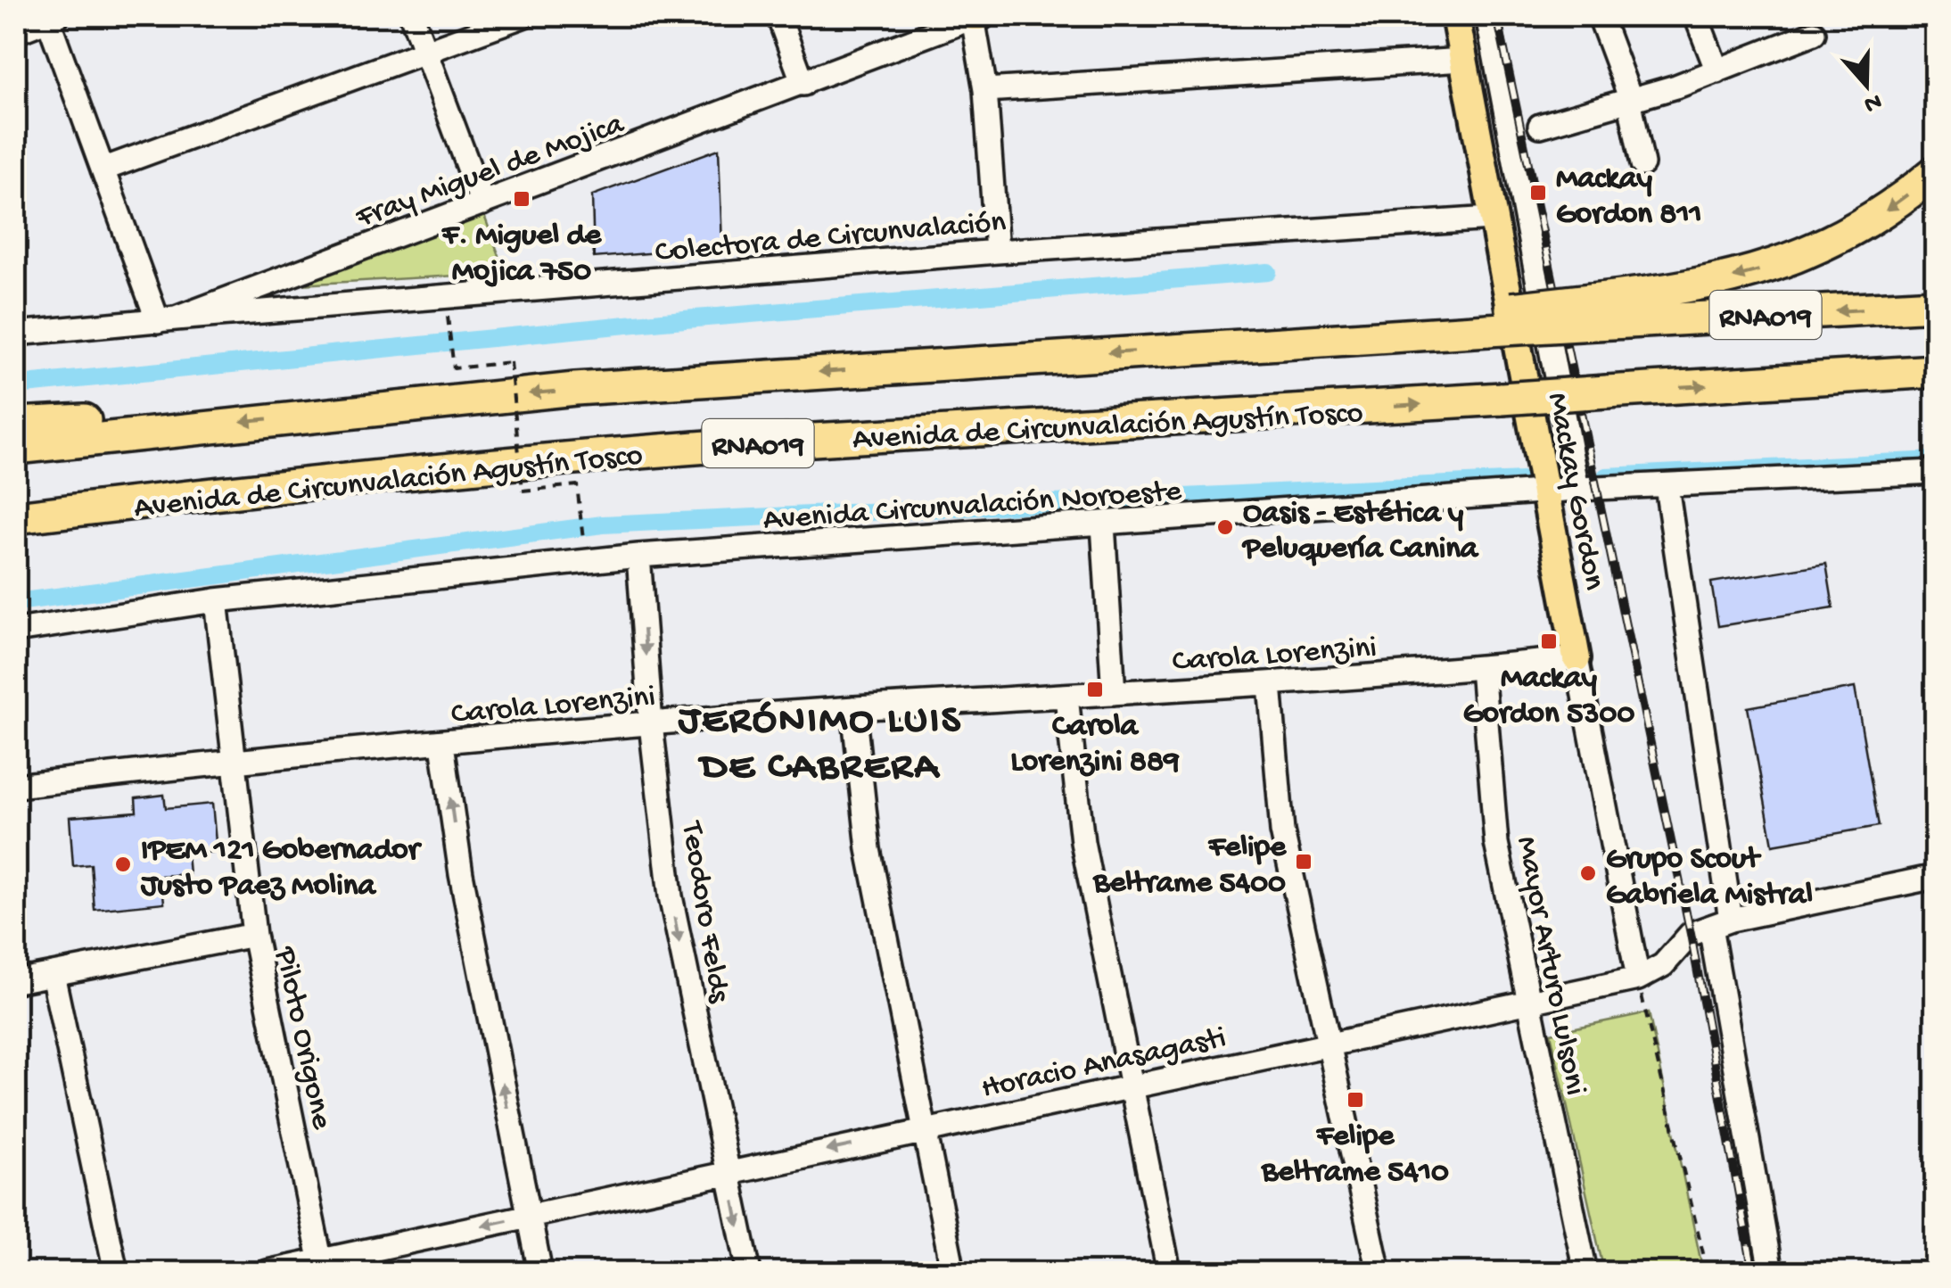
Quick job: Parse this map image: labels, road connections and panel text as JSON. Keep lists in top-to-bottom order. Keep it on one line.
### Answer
{"streets":{"highway":["RNA019","Avenida de Circunvalación Agustín Tosco"],"main road":["Mackay Gordon"],"street":["Fray Miguel de Mojica","Colectora de Circunvalación","Avenida Circunvalación Noroeste","Carola Lorenzini","Teodoro Felds","Mayor Arturo Lulsoni","Piloto Origone","Horacio Anasagasti"]},"crossings":[["Fray Miguel de Mojica","Colectora de Circunvalación"],["Colectora de Circunvalación","Mackay Gordon"],["Mackay Gordon","Avenida Circunvalación Noroeste"],["Mackay Gordon","Carola Lorenzini"],["Mackay Gordon","Horacio Anasagasti"],["Avenida Circunvalación Noroeste","Teodoro Felds"],["Avenida Circunvalación Noroeste","Piloto Origone"],["Carola Lorenzini","Teodoro Felds"],["Carola Lorenzini","Mayor Arturo Lulsoni"],["Carola Lorenzini","Piloto Origone"],["Teodoro Felds","Horacio Anasagasti"],["Mayor Arturo Lulsoni","Horacio Anasagasti"],["Piloto Origone","Horacio Anasagasti"]],"one_way":["Teodoro Felds"],"districts":["JERÓNIMO LUIS DE CABRERA"],"places":{"transit":["Mackay Gordon 811","F. Miguel de Mojica 750","Mackay Gordon 5300","Carola Lorenzini 889","Felipe Beltrame 5400","Felipe Beltrame 5410"],"other":["Oasis - Estética y Peluquería Canina","IPEM 121 Gobernador Justo Paez Molina","Grupo Scout Gabriela Mistral"]},"north":"bottom"}
